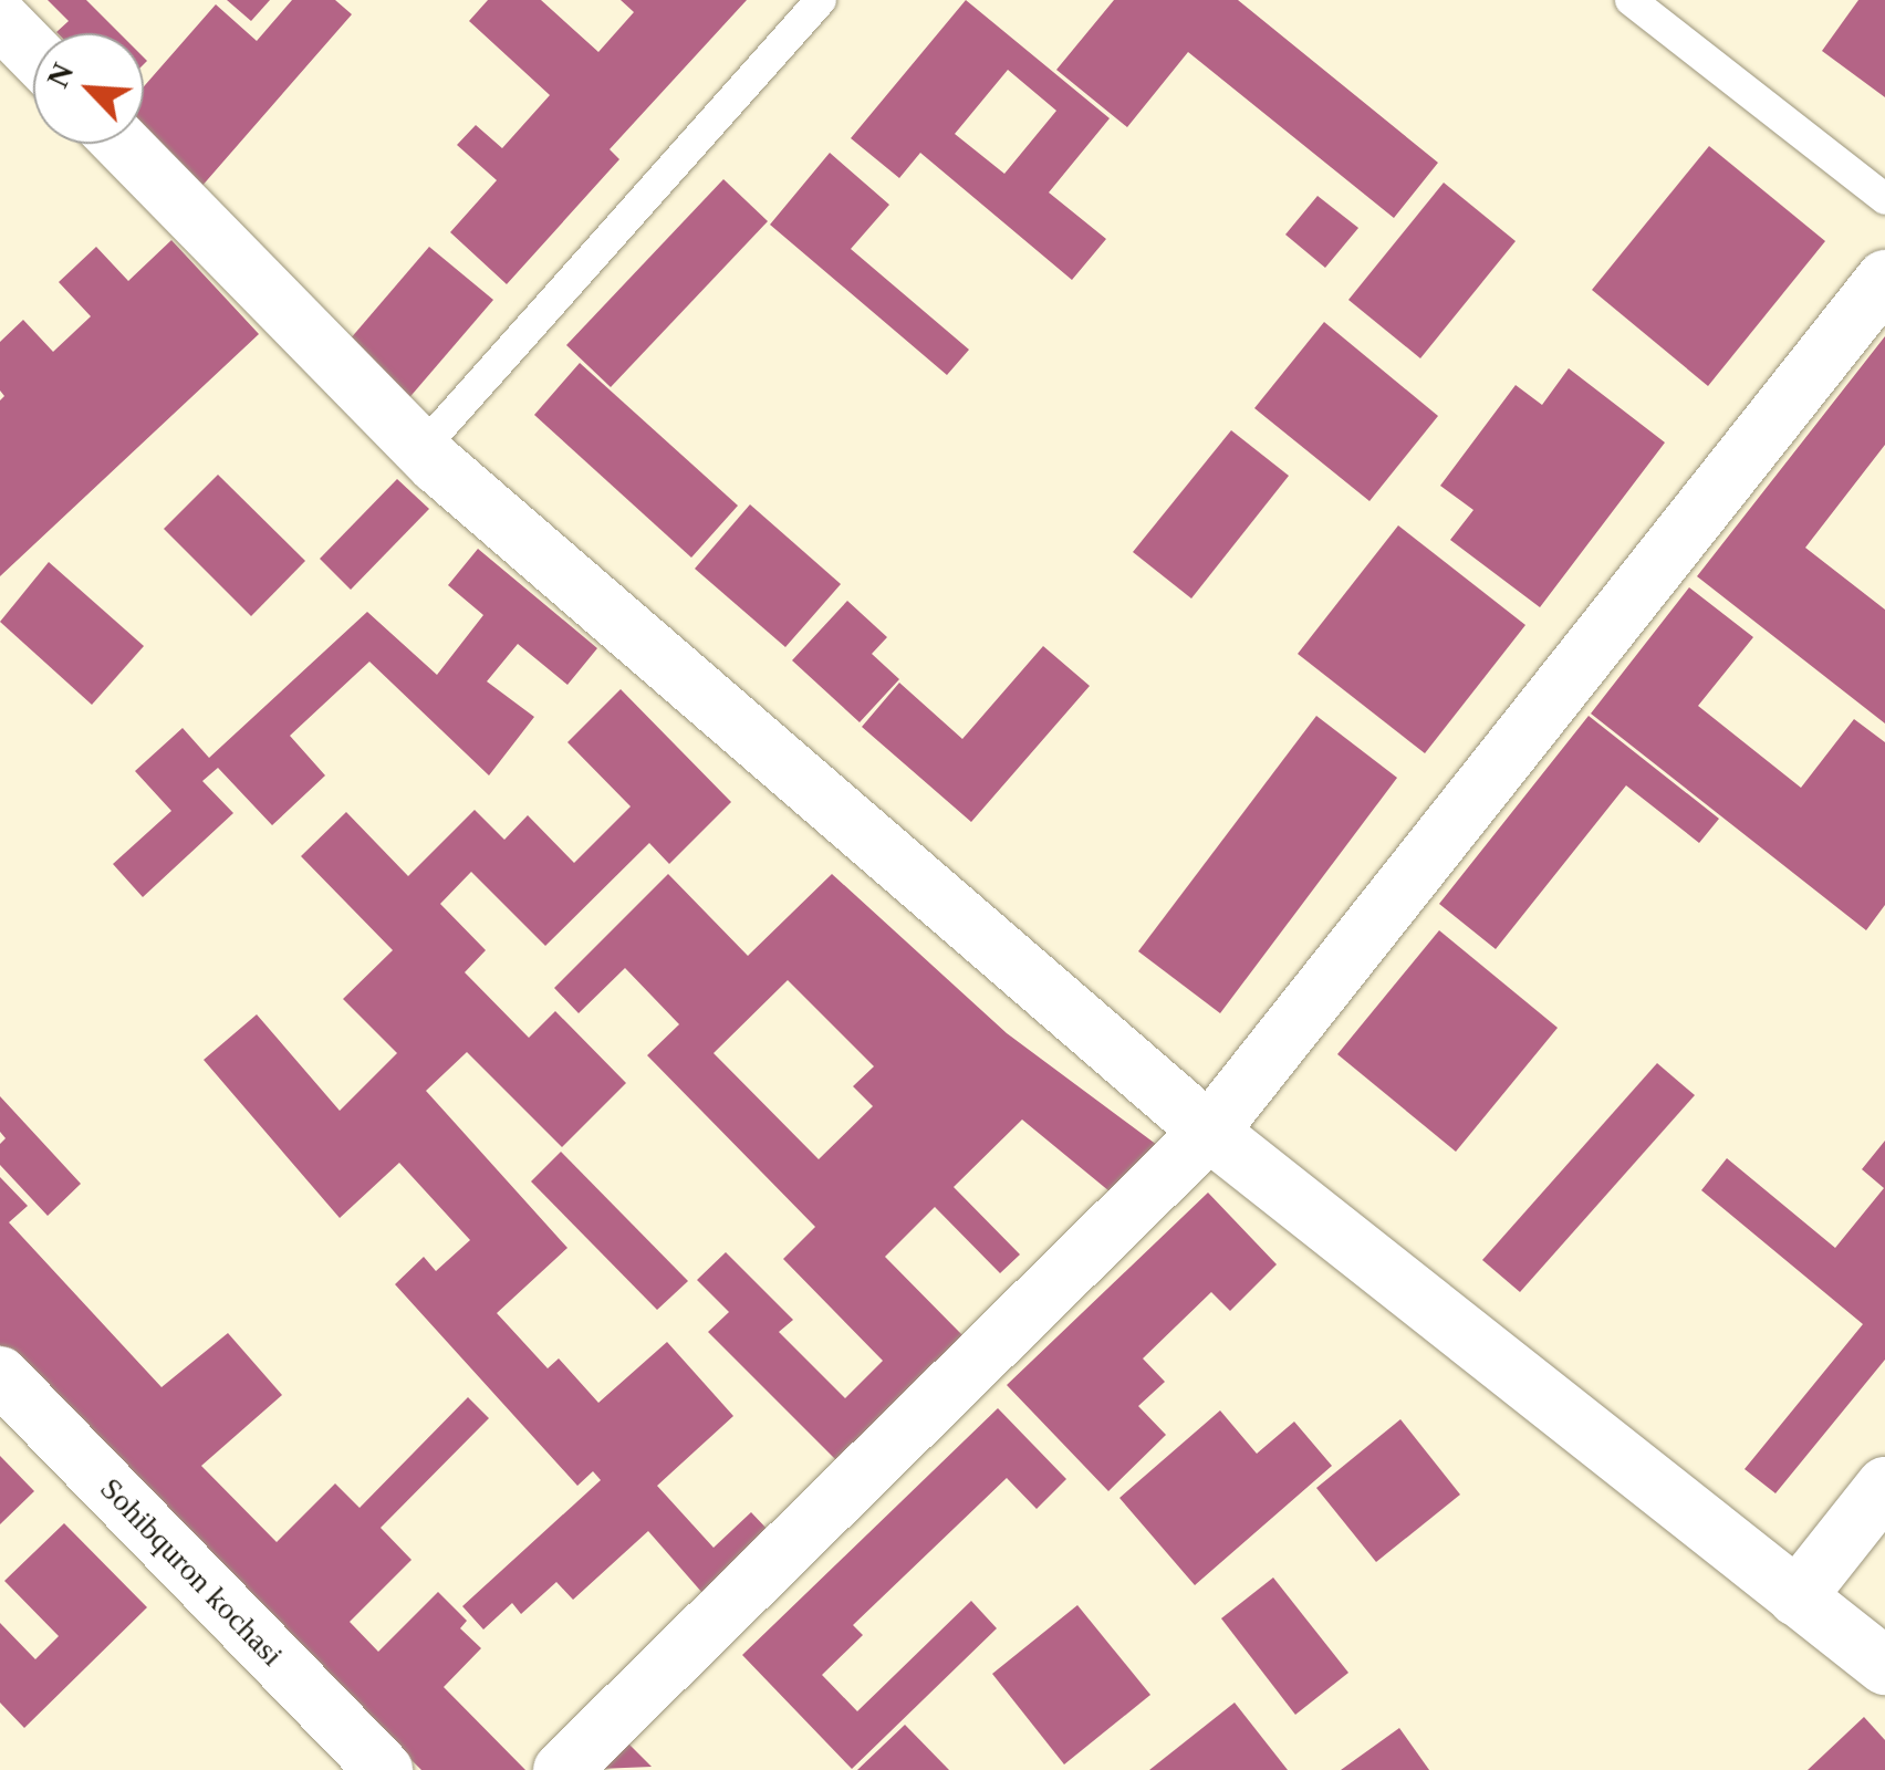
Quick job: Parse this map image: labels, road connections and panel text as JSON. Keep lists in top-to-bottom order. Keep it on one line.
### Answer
{"streets":{"street":["Sohibquron kochasi"]},"north":"top left"}
